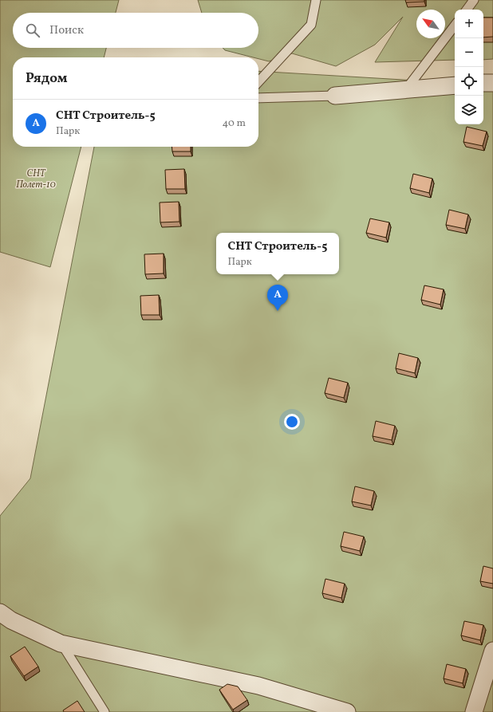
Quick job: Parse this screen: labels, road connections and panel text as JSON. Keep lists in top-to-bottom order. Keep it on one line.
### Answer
{"parks":["СНТ Полет-10"],"north":"top left","page":{"map_buttons":["+","−"],"search":"Поиск","heading":"Рядом","list":[{"mark":"A","name":"СНТ Строитель-5","note":"Парк","value":"40 m"}],"popup":["СНТ Строитель-5","Парк"],"pins":"A"}}
